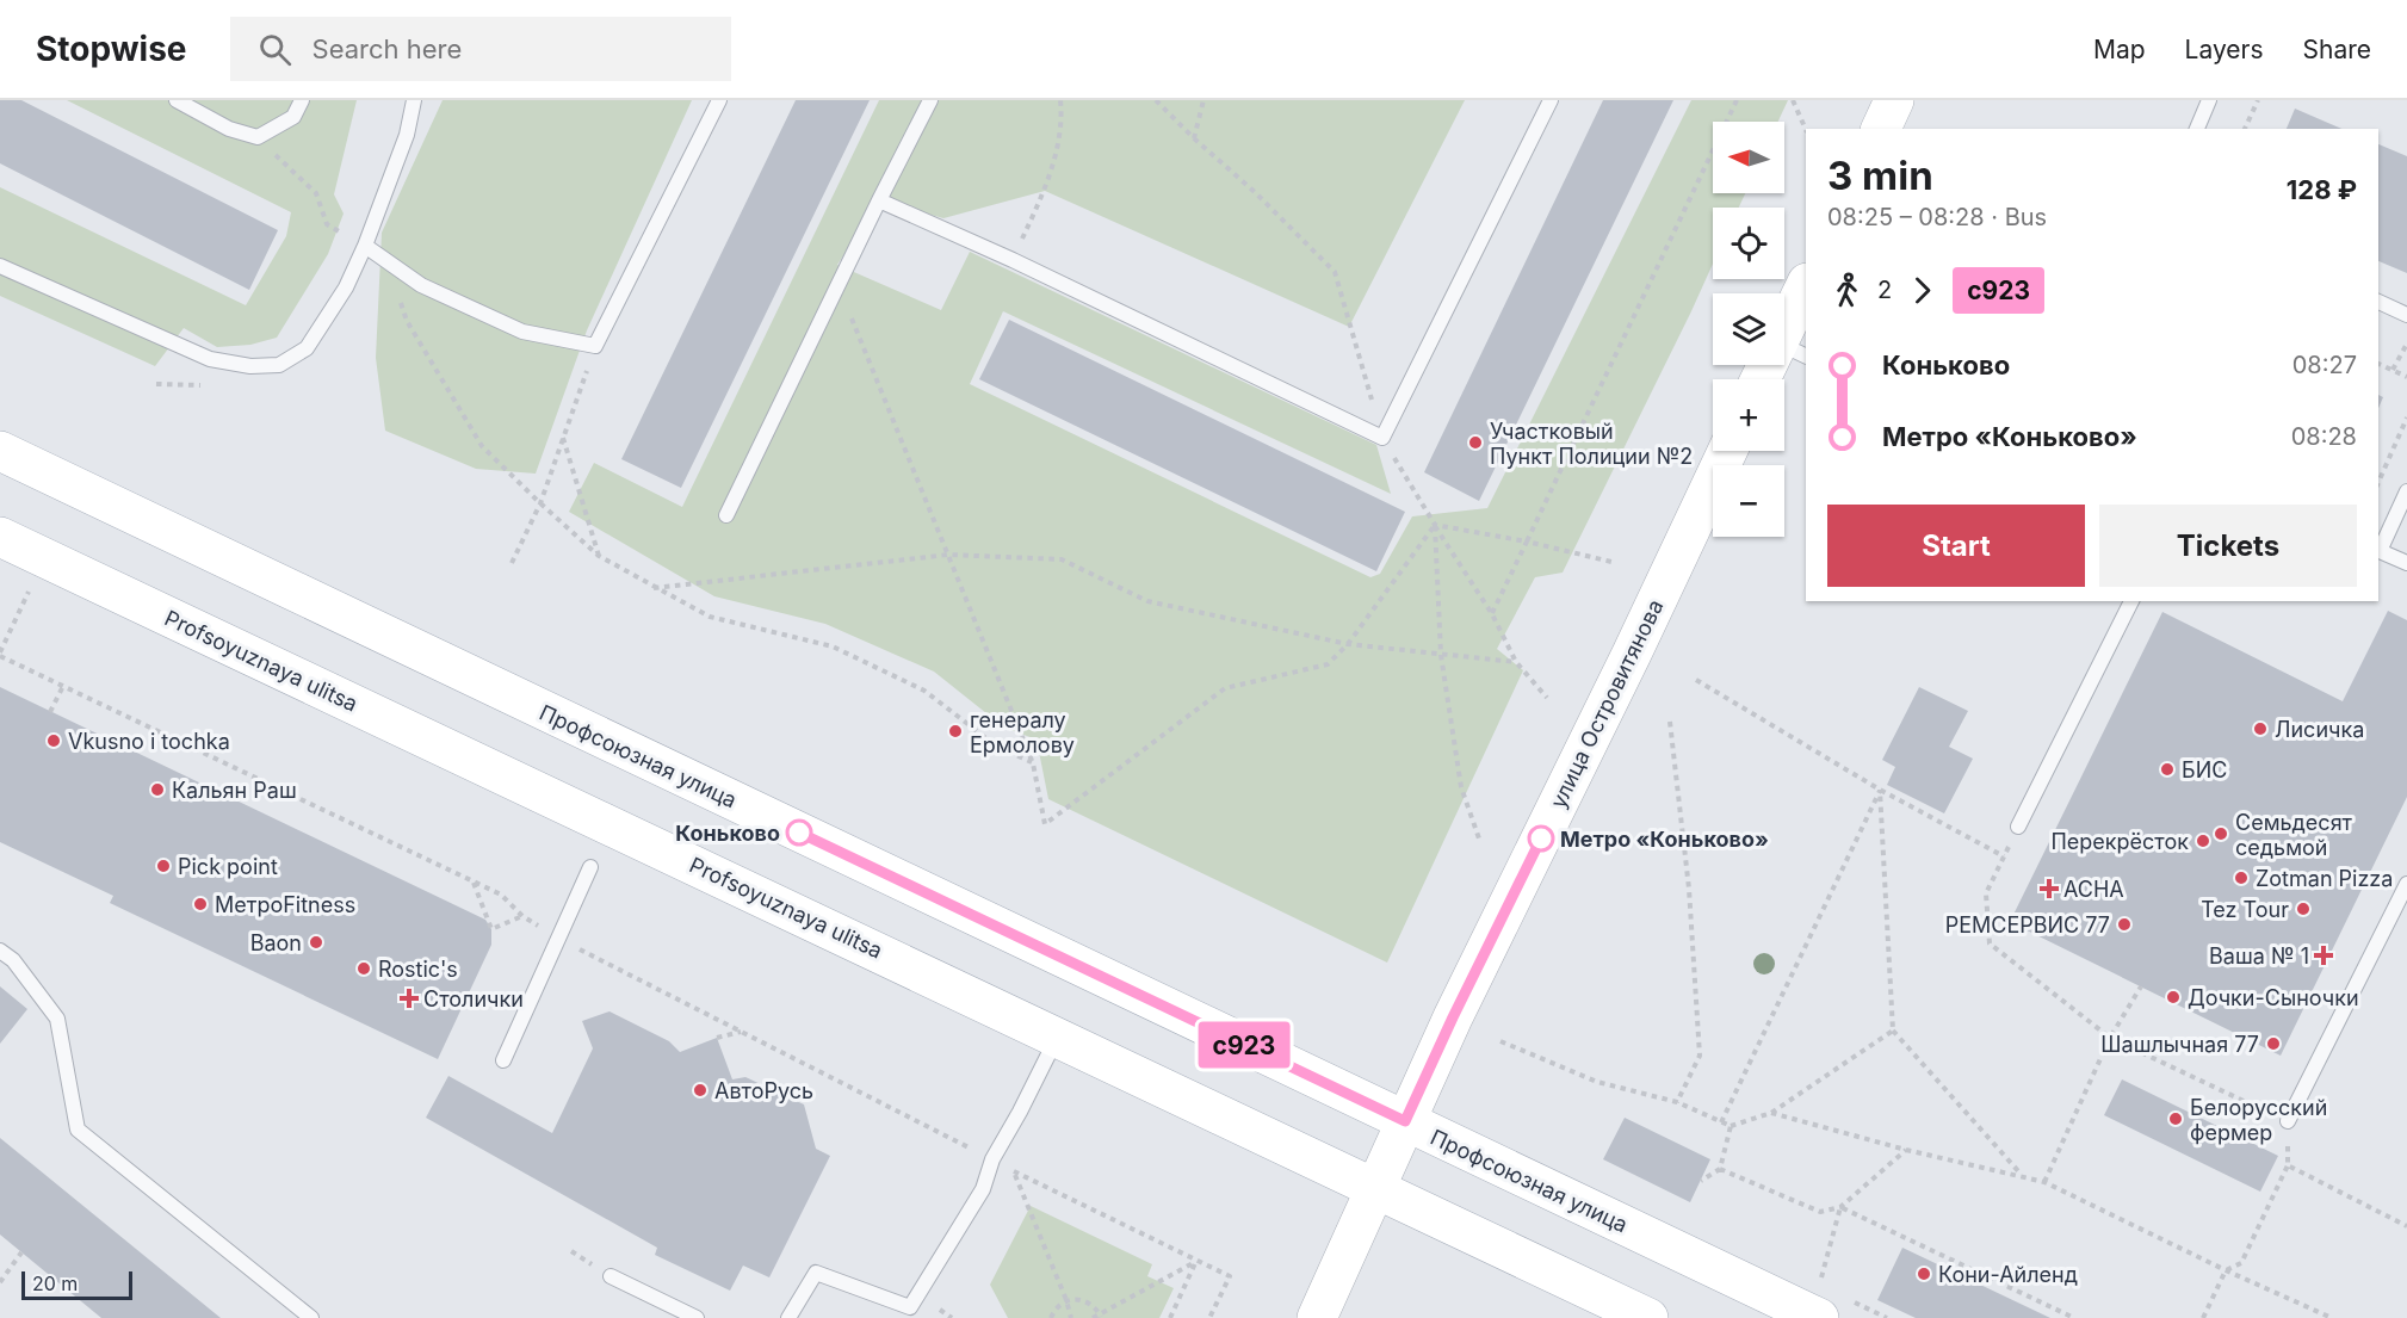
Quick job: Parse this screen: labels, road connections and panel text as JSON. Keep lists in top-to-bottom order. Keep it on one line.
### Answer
{"streets":{"main road":["Profsoyuznaya ulitsa","улица Островитянова","Профсоюзная улица"]},"crossings":[["Profsoyuznaya ulitsa","улица Островитянова"],["улица Островитянова","Профсоюзная улица"]],"places":{"other":["Участковый Пункт Полиции №2","Лисичка","генералу Ермолову","Vkusno i tochka","БИС","Кальян Раш","Коньково","Семьдесят седьмой","Метро «Коньково»","Перекрёсток","Pick point","Zotman Pizza","МетроFitness","Tez Tour","РЕМСЕРВИС 77","Baon","Rostic's","Дочки-Сыночки","Шашлычная 77","АвтоРусь","Белорусский фермер","Кони-Айленд"],"health":["АСНА","Ваша № 1","Столички"]},"lines":["bus line с923"],"scale_bar":"20 m","north":"left","page":{"header":"Stopwise","search":"Search here","nav":["Map","Layers","Share"],"on_map":"с923","map_buttons":["+","−"],"heading":["3 min","08:25 – 08:28 · Bus","128 ₽"],"legs":["2","с923"],"list":[{"name":"Коньково","value":"08:27"},{"name":"Метро «Коньково»","value":"08:28"}],"buttons":["Start","Tickets"],"scale":"20 m"}}
